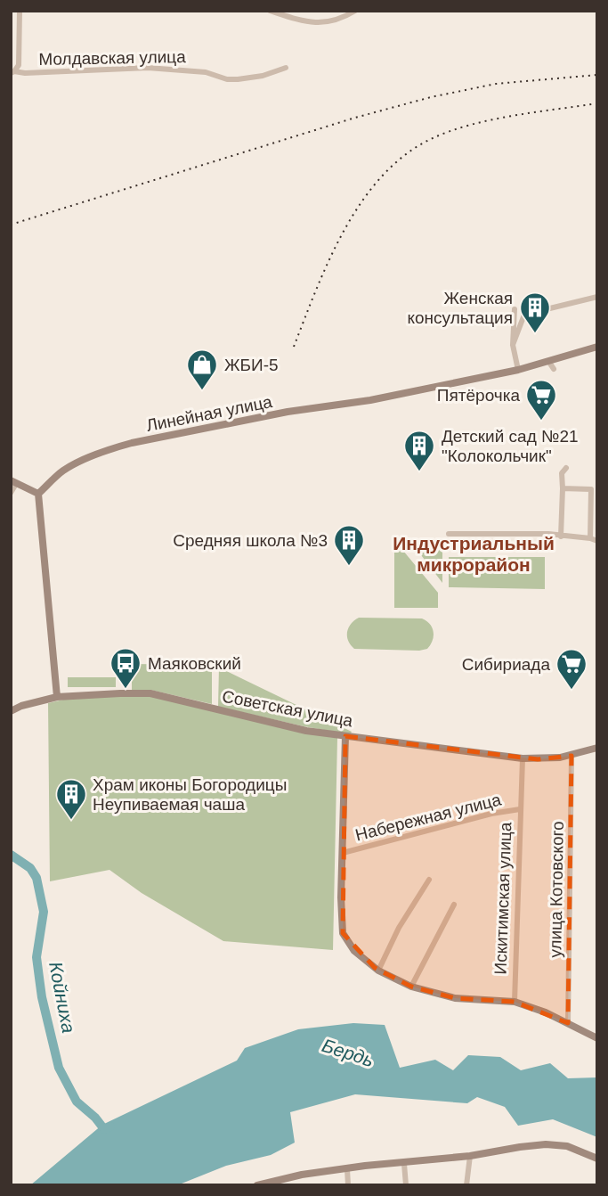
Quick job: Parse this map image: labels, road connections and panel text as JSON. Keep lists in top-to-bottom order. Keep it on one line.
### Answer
{"streets":{"main road":["Линейная улица","Советская улица","Набережная улица"],"street":["Молдавская улица","улица Котовского","Искитимская улица"]},"crossings":[["Советская улица","Набережная улица"],["Советская улица","улица Котовского"],["Советская улица","Искитимская улица"],["Набережная улица","улица Котовского"],["Набережная улица","Искитимская улица"]],"districts":["Индустриальный микрорайон"],"water":["Койниха","Бердь"],"places":{"building":["Женская консультация","Детский сад №21 \"Колокольчик\"","Средняя школа №3","Храм иконы Богородицы Неупиваемая чаша"],"shop":["ЖБИ-5"],"supermarket":["Пятёрочка","Сибириада"],"bus stop":["Маяковский"]}}
